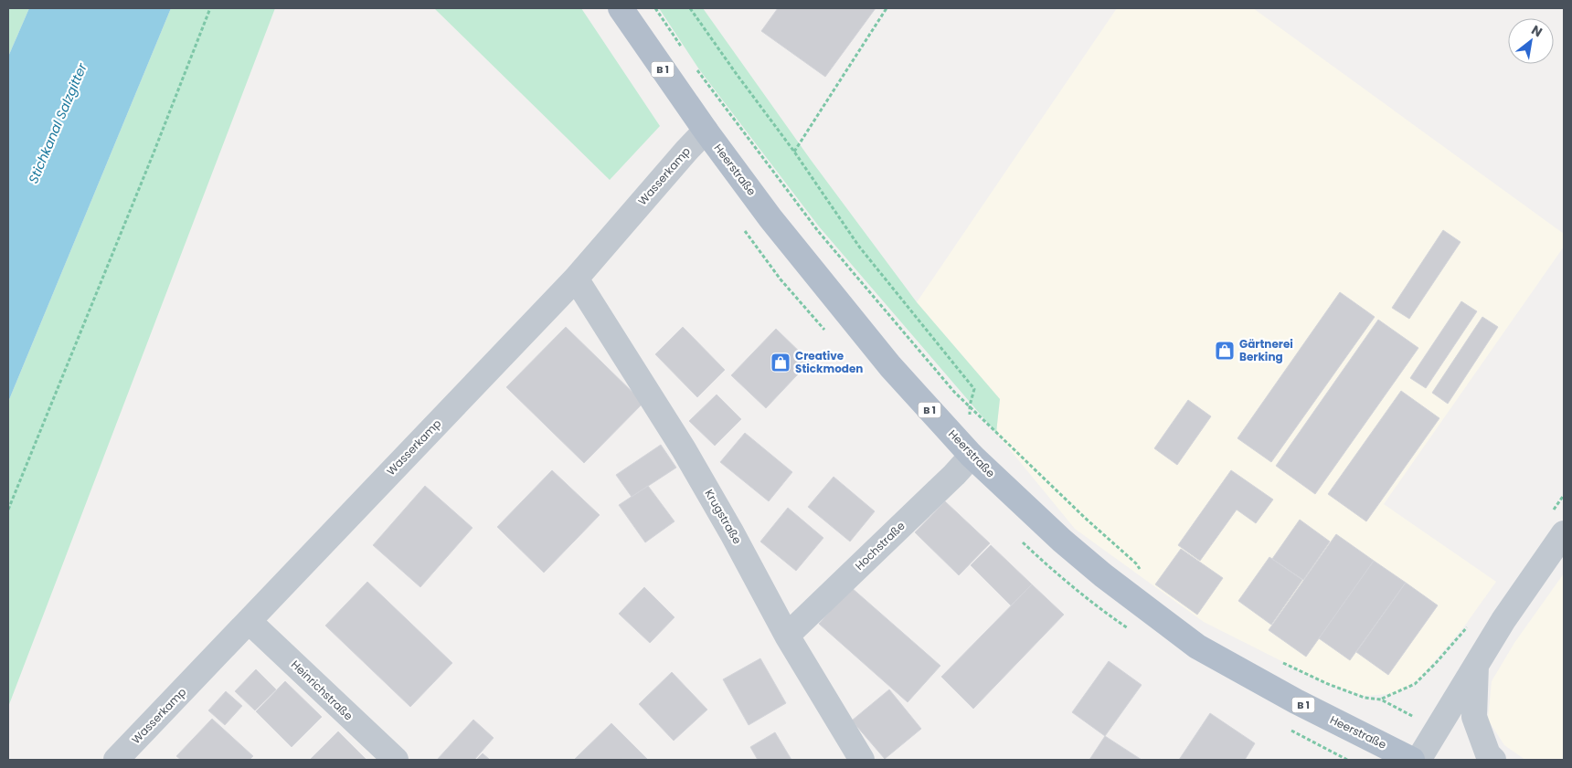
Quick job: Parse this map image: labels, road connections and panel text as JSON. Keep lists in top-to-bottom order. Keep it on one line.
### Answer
{"streets":{"main road":["B 1","Heerstraße"],"street":["Wasserkamp","Krugstraße","Hochstraße","Heinrichstraße"]},"crossings":[["Heerstraße","Wasserkamp"],["Heerstraße","Hochstraße"],["Wasserkamp","Krugstraße"],["Wasserkamp","Heinrichstraße"],["Krugstraße","Hochstraße"]],"water":["Stichkanal Salzgitter"],"places":{"shop":["Gärtnerei Berking","Creative Stickmoden"]},"north":"top right"}
